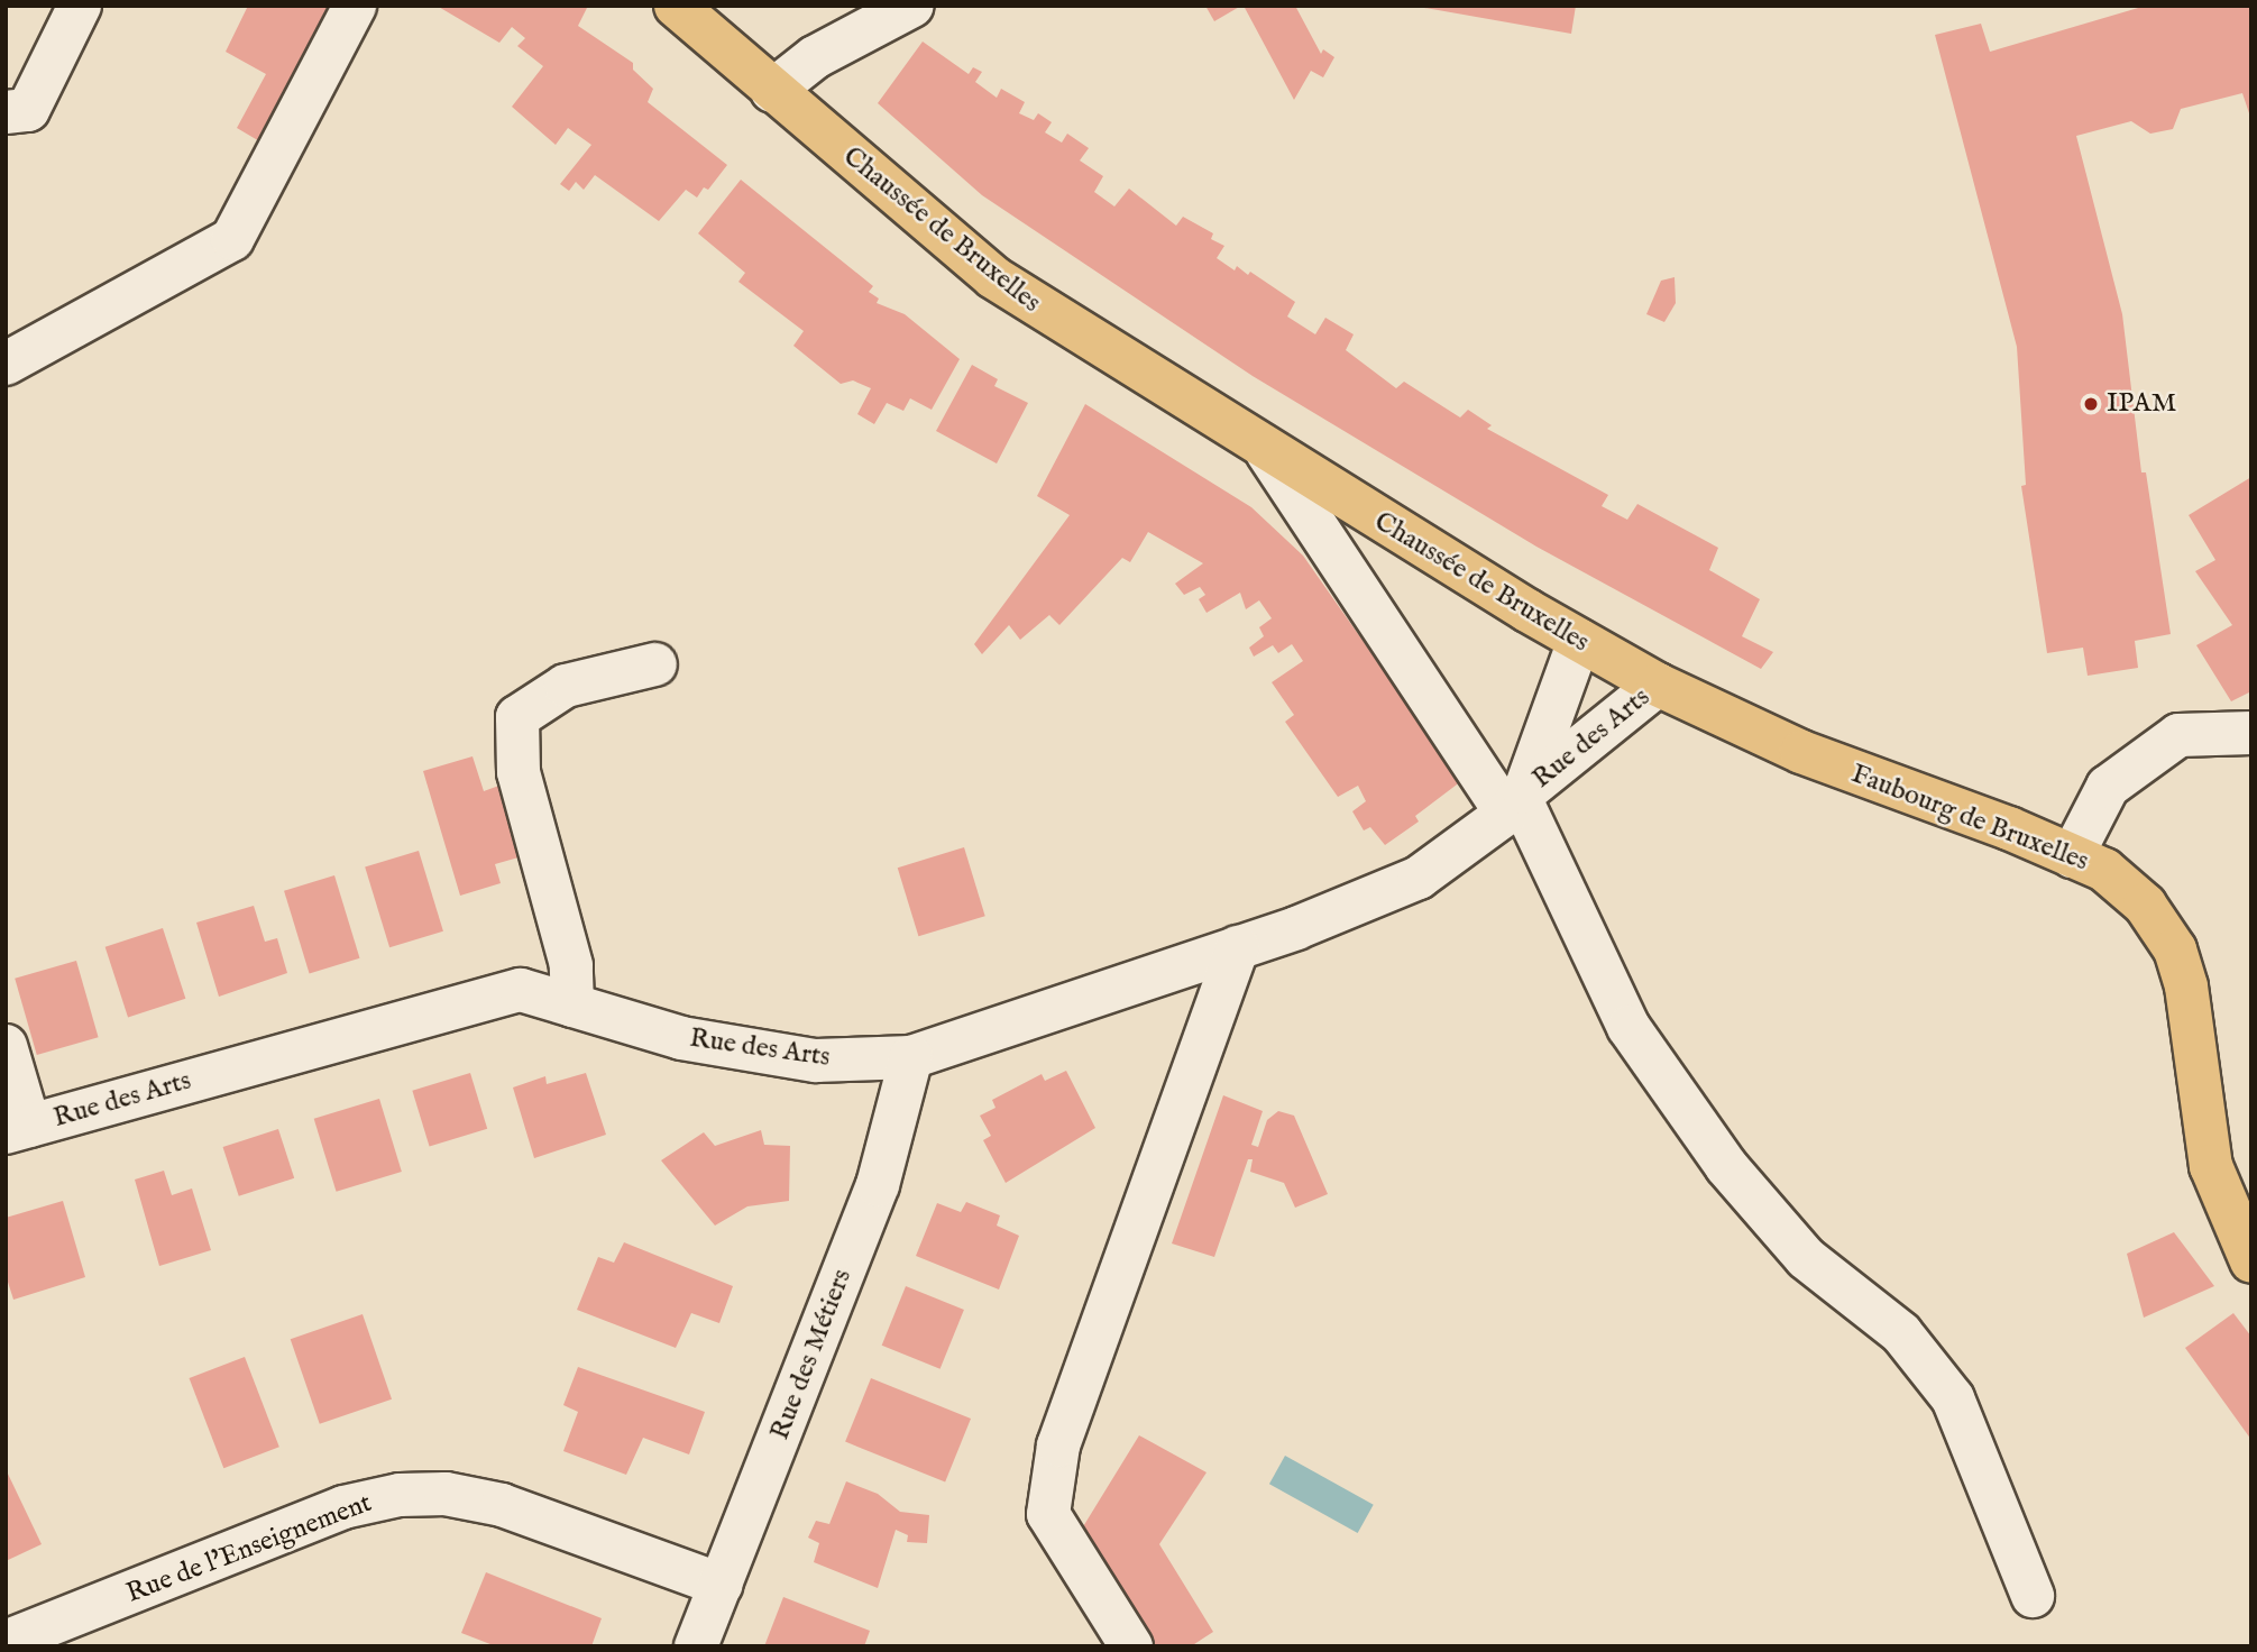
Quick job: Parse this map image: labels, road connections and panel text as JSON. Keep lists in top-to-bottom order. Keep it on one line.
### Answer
{"streets":{"main road":["Chaussée de Bruxelles","Faubourg de Bruxelles"],"street":["Rue des Arts","Rue des Métiers","Rue de l'Enseignement"]},"crossings":[["Chaussée de Bruxelles","Rue des Arts"],["Chaussée de Bruxelles","Faubourg de Bruxelles"],["Rue des Arts","Faubourg de Bruxelles"],["Rue des Arts","Rue des Métiers"],["Rue des Métiers","Rue de l'Enseignement"]],"places":["IPAM"]}
